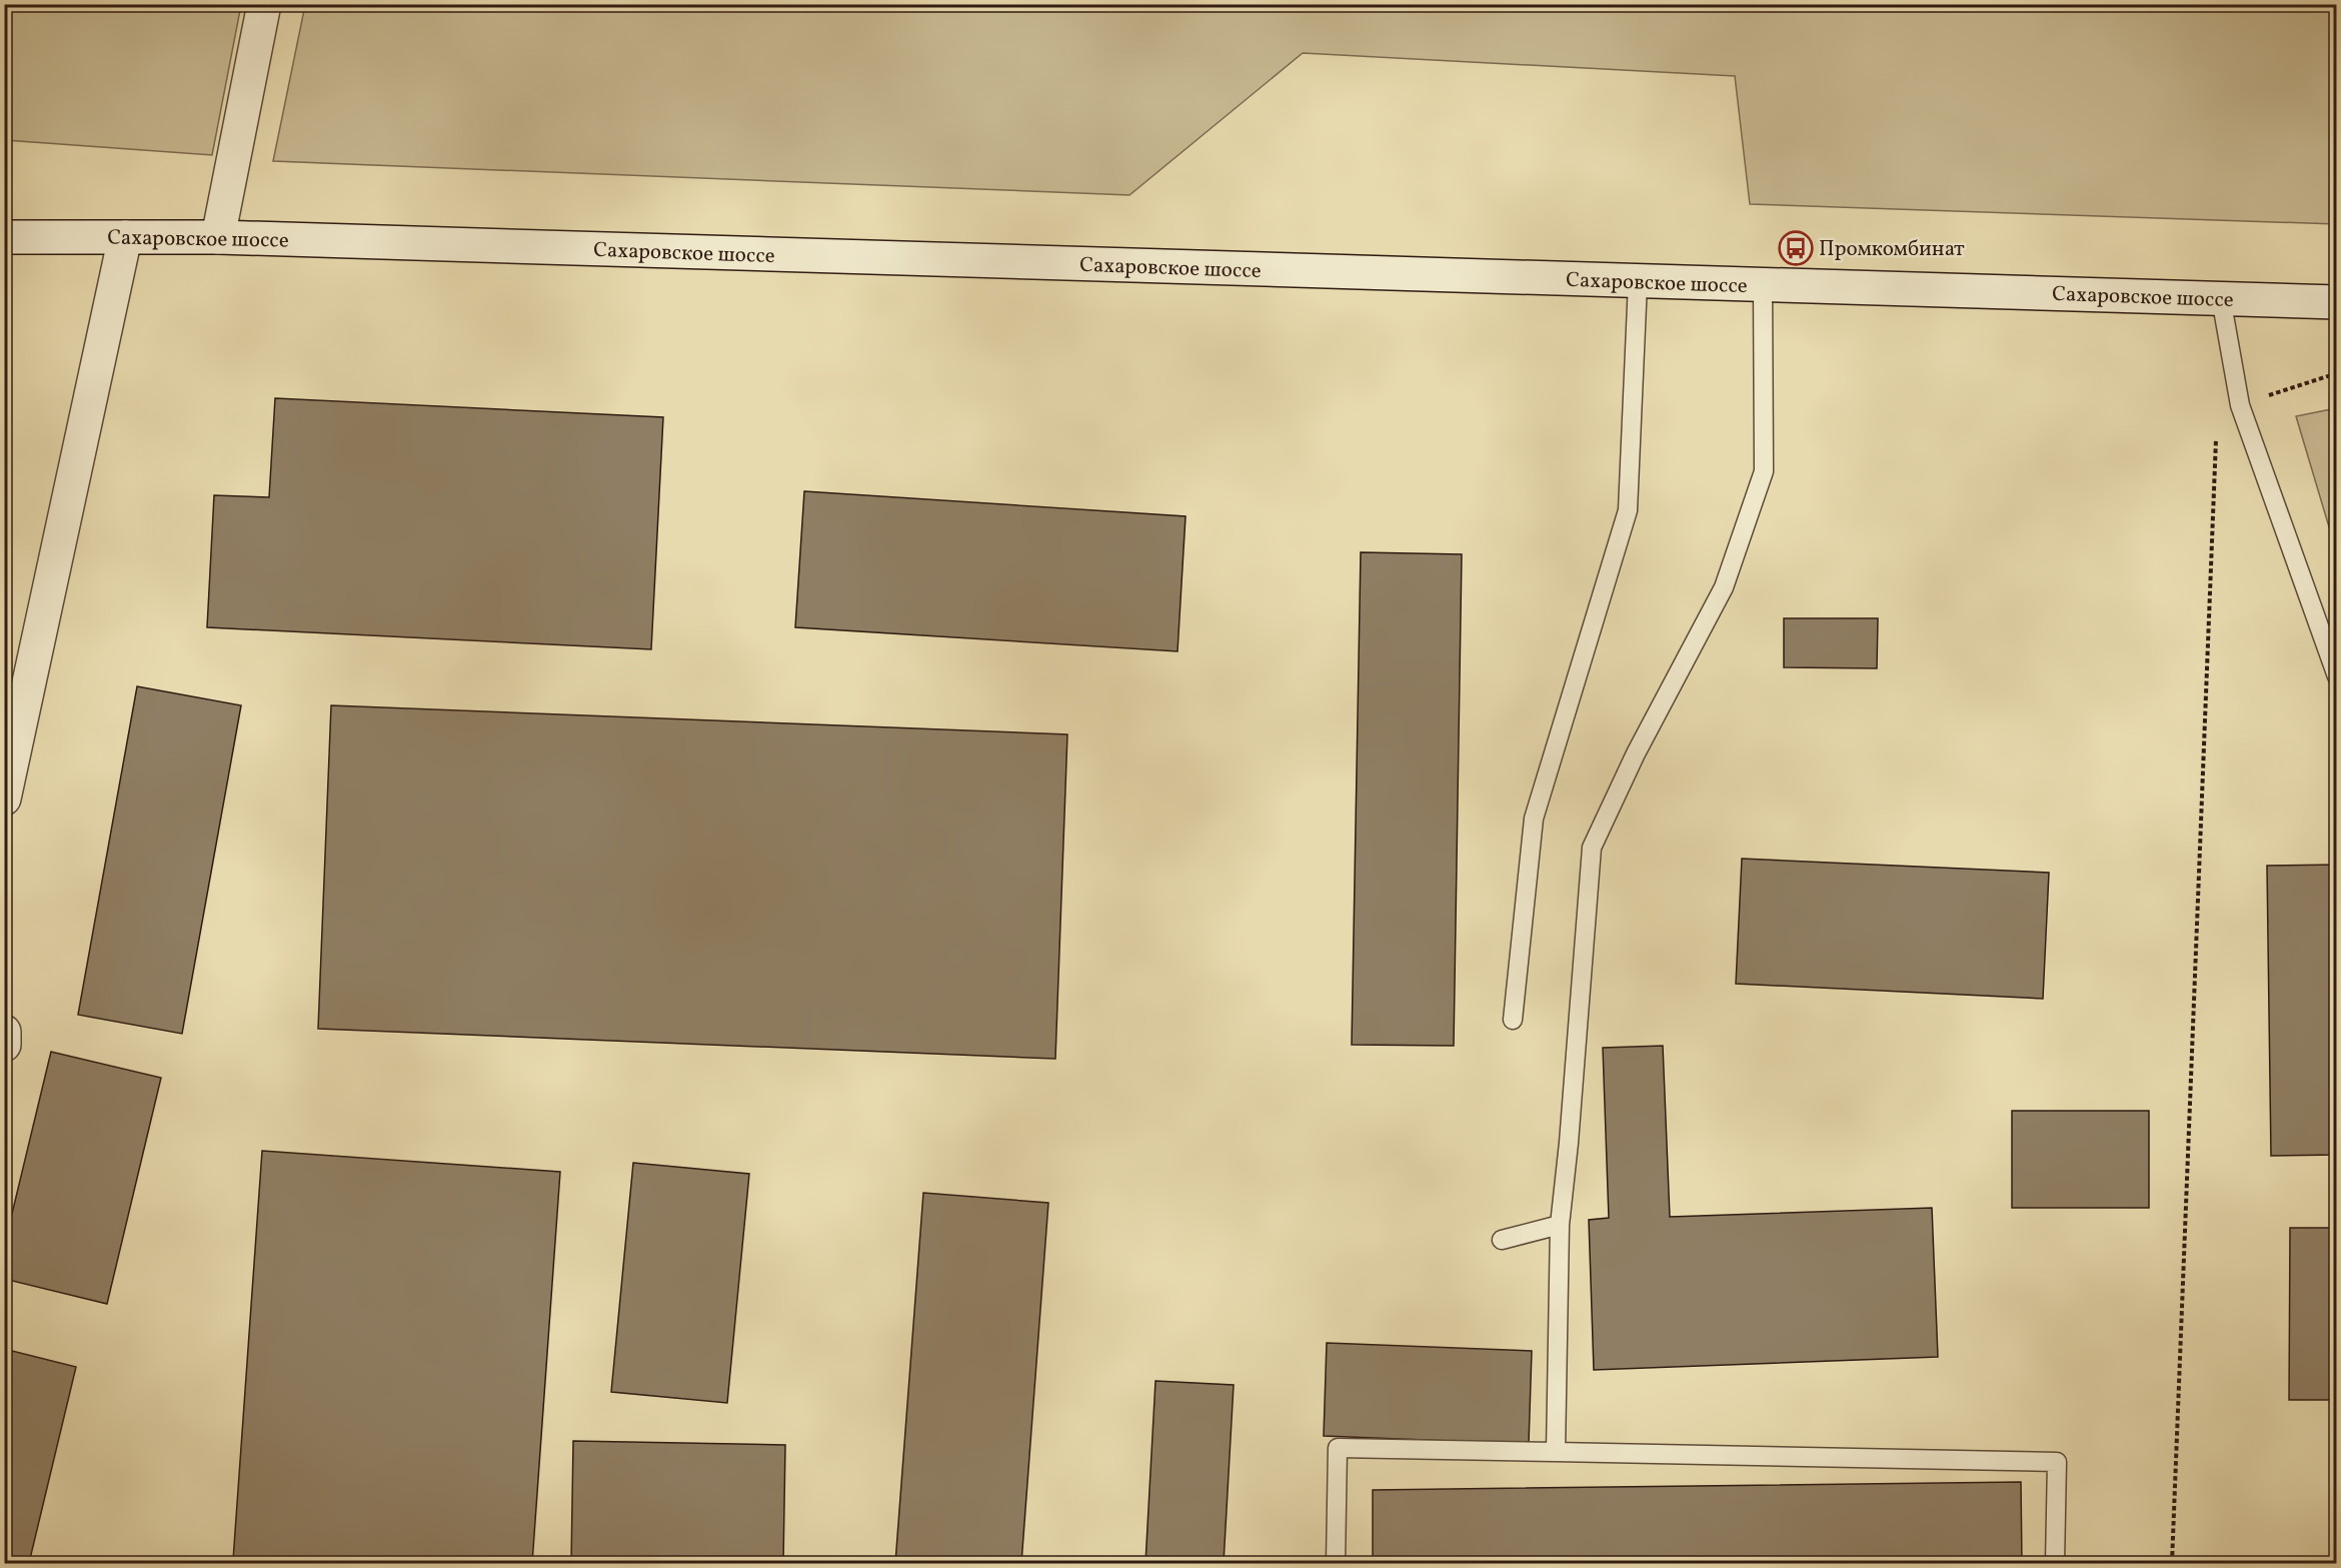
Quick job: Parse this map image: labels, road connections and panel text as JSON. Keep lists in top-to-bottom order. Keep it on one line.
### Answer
{"streets":{"main road":["Сахаровское шоссе"]},"places":{"bus stop":["Промкомбинат"]}}
